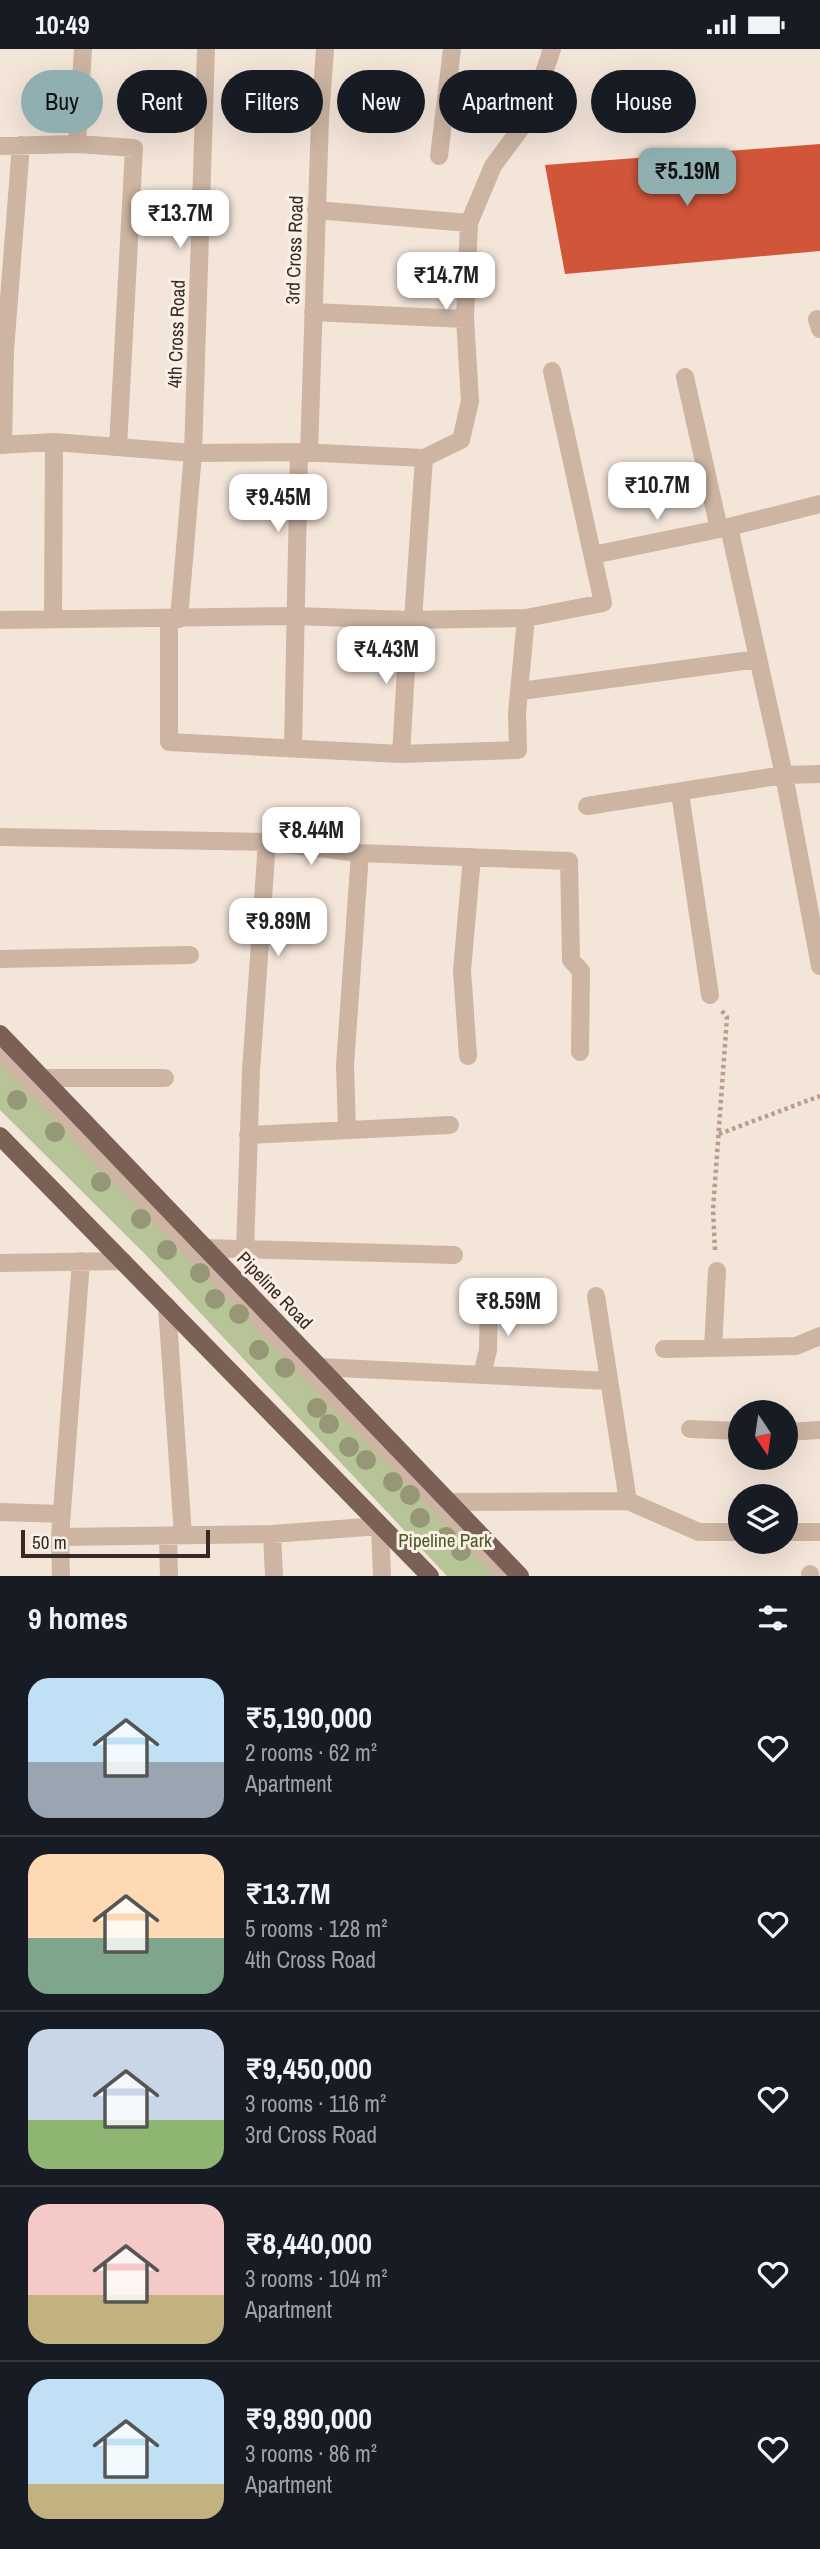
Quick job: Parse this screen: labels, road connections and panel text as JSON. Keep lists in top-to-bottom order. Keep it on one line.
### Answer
{"streets":{"main road":["Pipeline Road"],"street":["3rd Cross Road","4th Cross Road"]},"crossings":[["3rd Cross Road","4th Cross Road"]],"parks":["Pipeline Park"],"scale_bar":"50 m","north":"bottom","page":{"status":"10:49","chip":["Buy","Rent","Filters","New","Apartment","House"],"price":["₹5.19M","₹13.7M","₹14.7M","₹10.7M","₹9.45M","₹4.43M","₹8.44M","₹9.89M","₹8.59M"],"scale":"50 m","heading":"9 homes","list":[{"name":"₹5,190,000","note":"2 rooms · 62 m² · Apartment"},{"name":"₹13.7M","note":"5 rooms · 128 m² · 4th Cross Road"},{"name":"₹9,450,000","note":"3 rooms · 116 m² · 3rd Cross Road"},{"name":"₹8,440,000","note":"3 rooms · 104 m² · Apartment"},{"name":"₹9,890,000","note":"3 rooms · 86 m² · Apartment"}]}}
